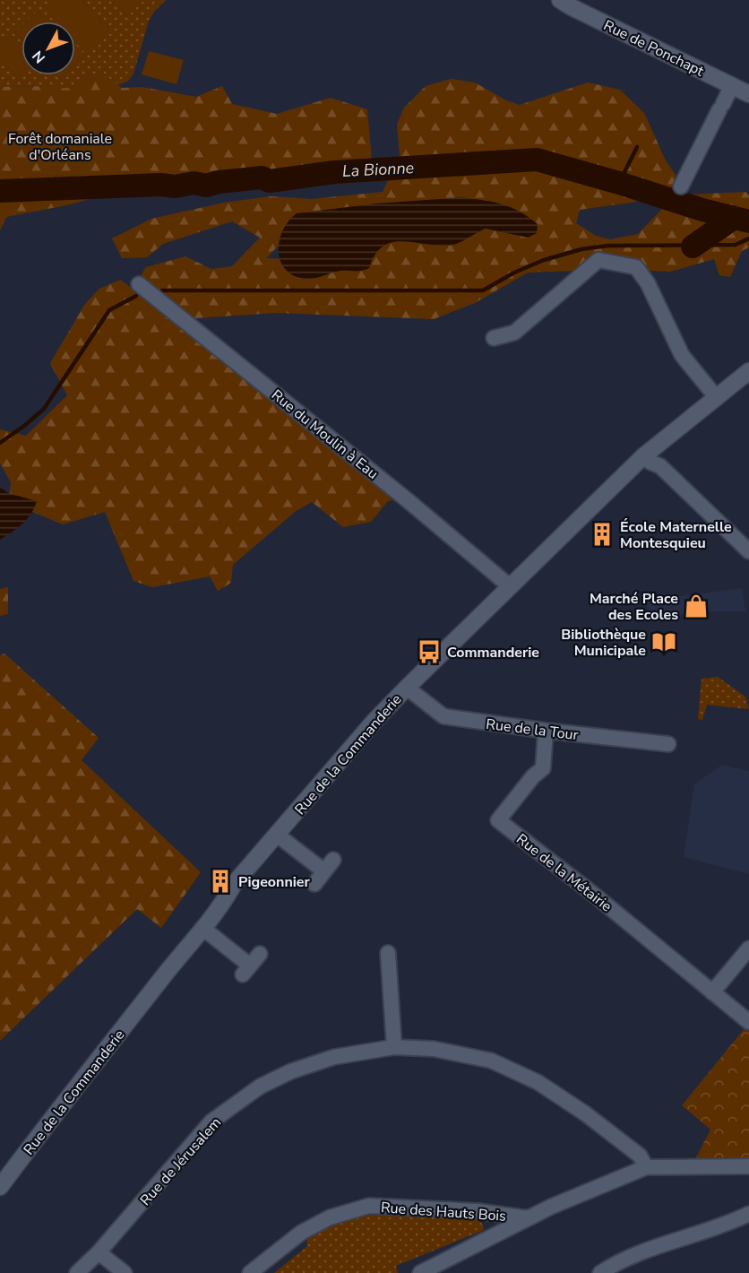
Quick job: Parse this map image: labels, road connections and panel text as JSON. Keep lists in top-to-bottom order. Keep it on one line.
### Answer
{"streets":{"street":["Rue de Ponchapt","Rue du Moulin à Eau","Rue de la Tour","Rue de la Commanderie","Rue de la Métairie","Rue de Jérusalem","Rue des Hauts Bois"]},"crossings":[["Rue du Moulin à Eau","Rue de la Commanderie"],["Rue de la Tour","Rue de la Commanderie"],["Rue de la Tour","Rue de la Métairie"],["Rue de Jérusalem","Rue des Hauts Bois"]],"water":["La Bionne"],"parks":["Forêt domaniale d'Orléans"],"places":{"building":["École Maternelle Montesquieu","Pigeonnier"],"shop":["Marché Place des Ecoles"],"library":["Bibliothèque Municipale"],"bus stop":["Commanderie"]},"north":"bottom left"}
